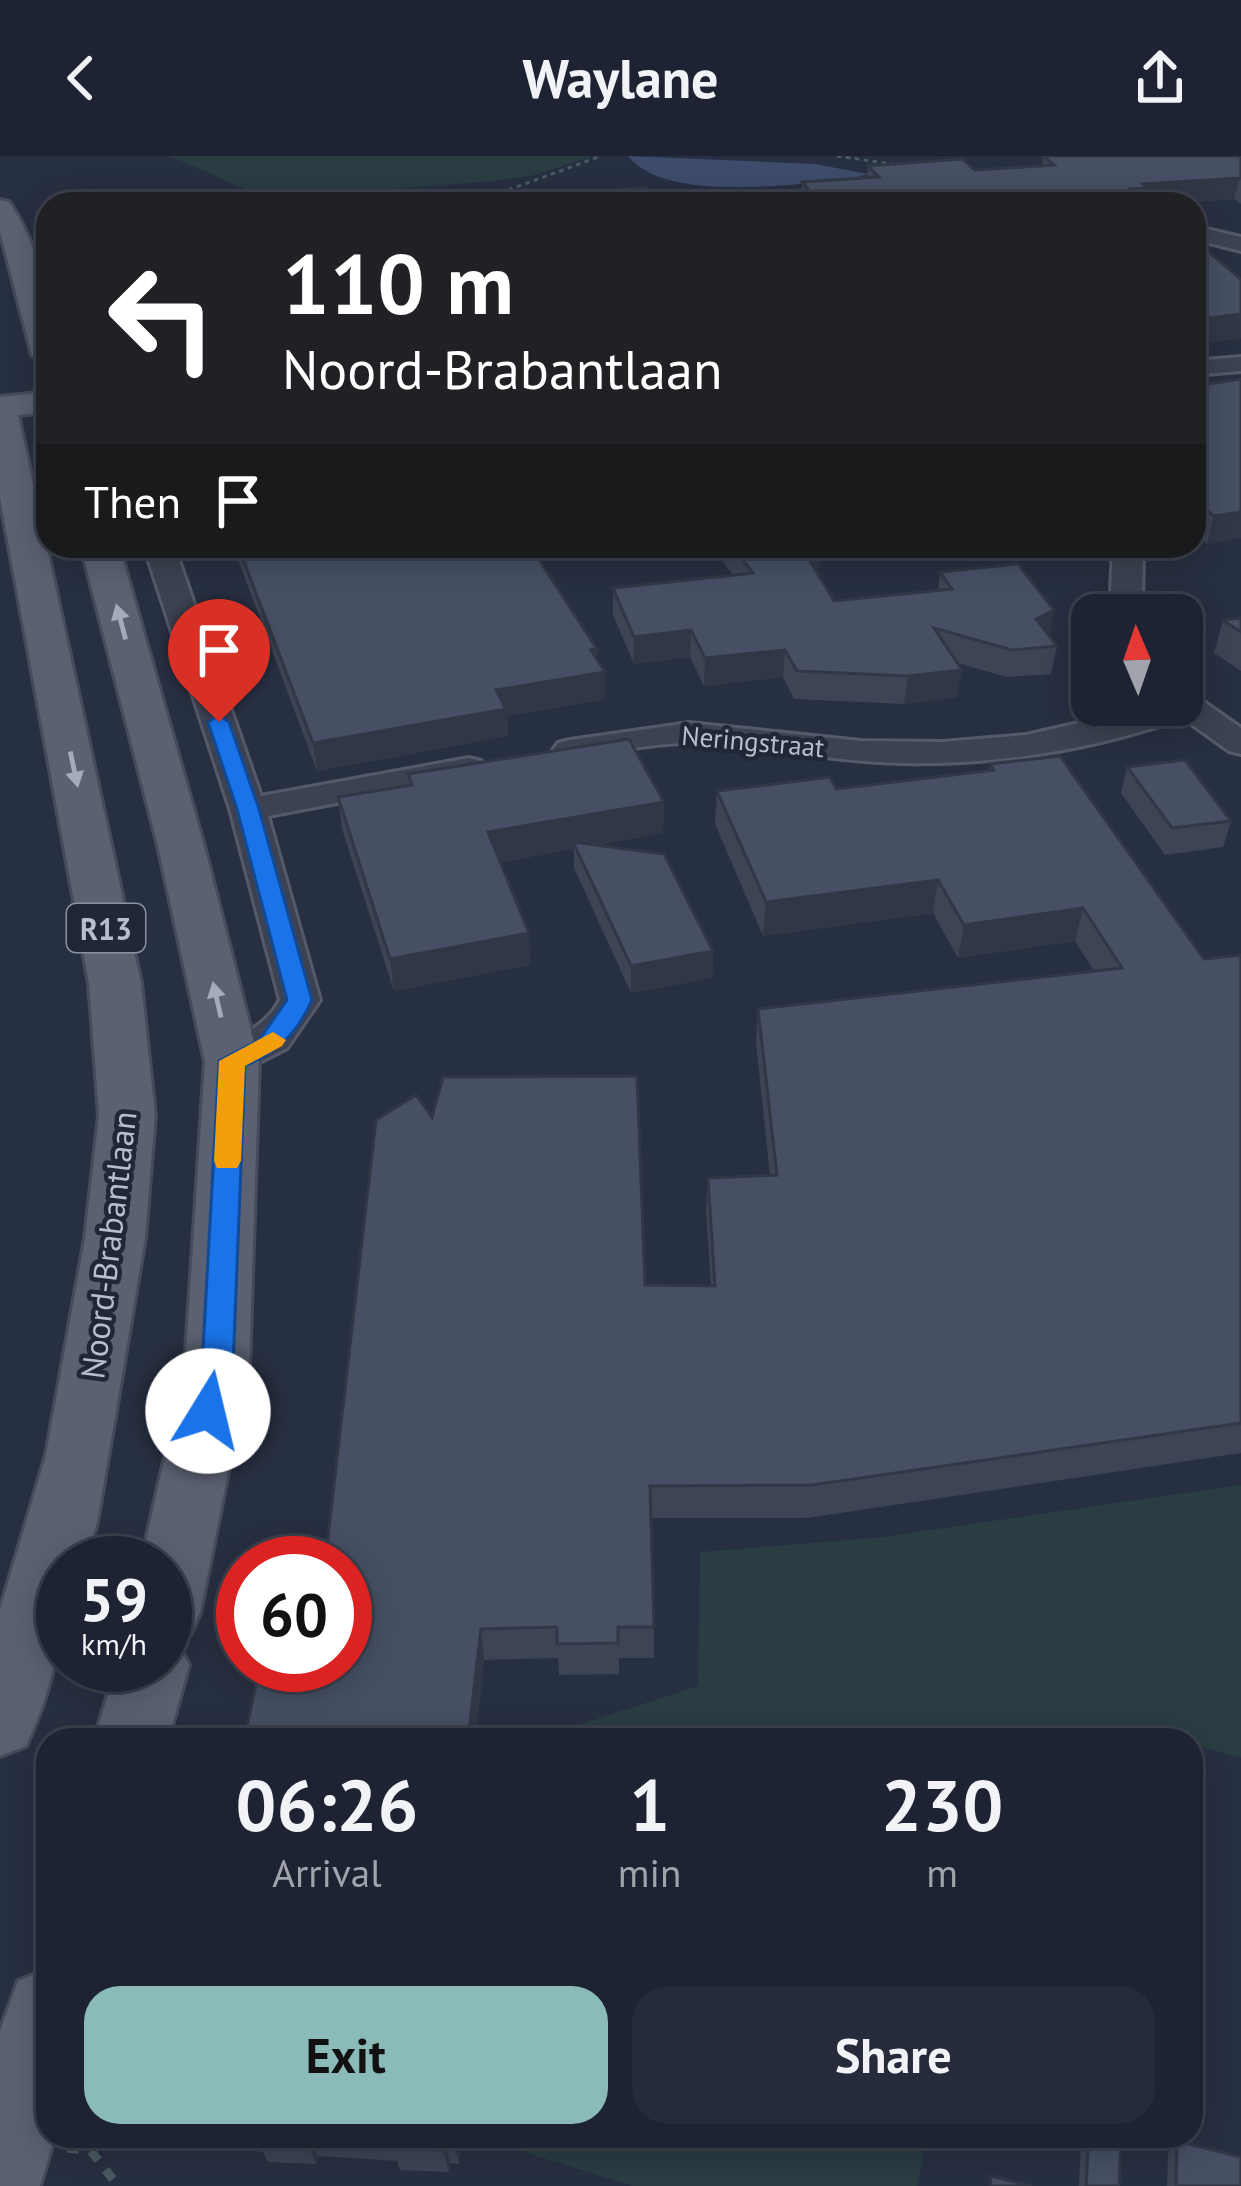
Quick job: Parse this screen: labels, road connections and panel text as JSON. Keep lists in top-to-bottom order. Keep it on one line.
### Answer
{"streets":{"main road":["R13","Noord-Brabantlaan"],"street":["Neringstraat"]},"north":"top","page":{"header":"Waylane","turn":["110 m","Noord-Brabantlaan"],"then":"Then","speed":"59 km/h","limit":"60","eta":["06:26","Arrival","1","min","230","m"],"buttons":["Exit","Share"]}}
